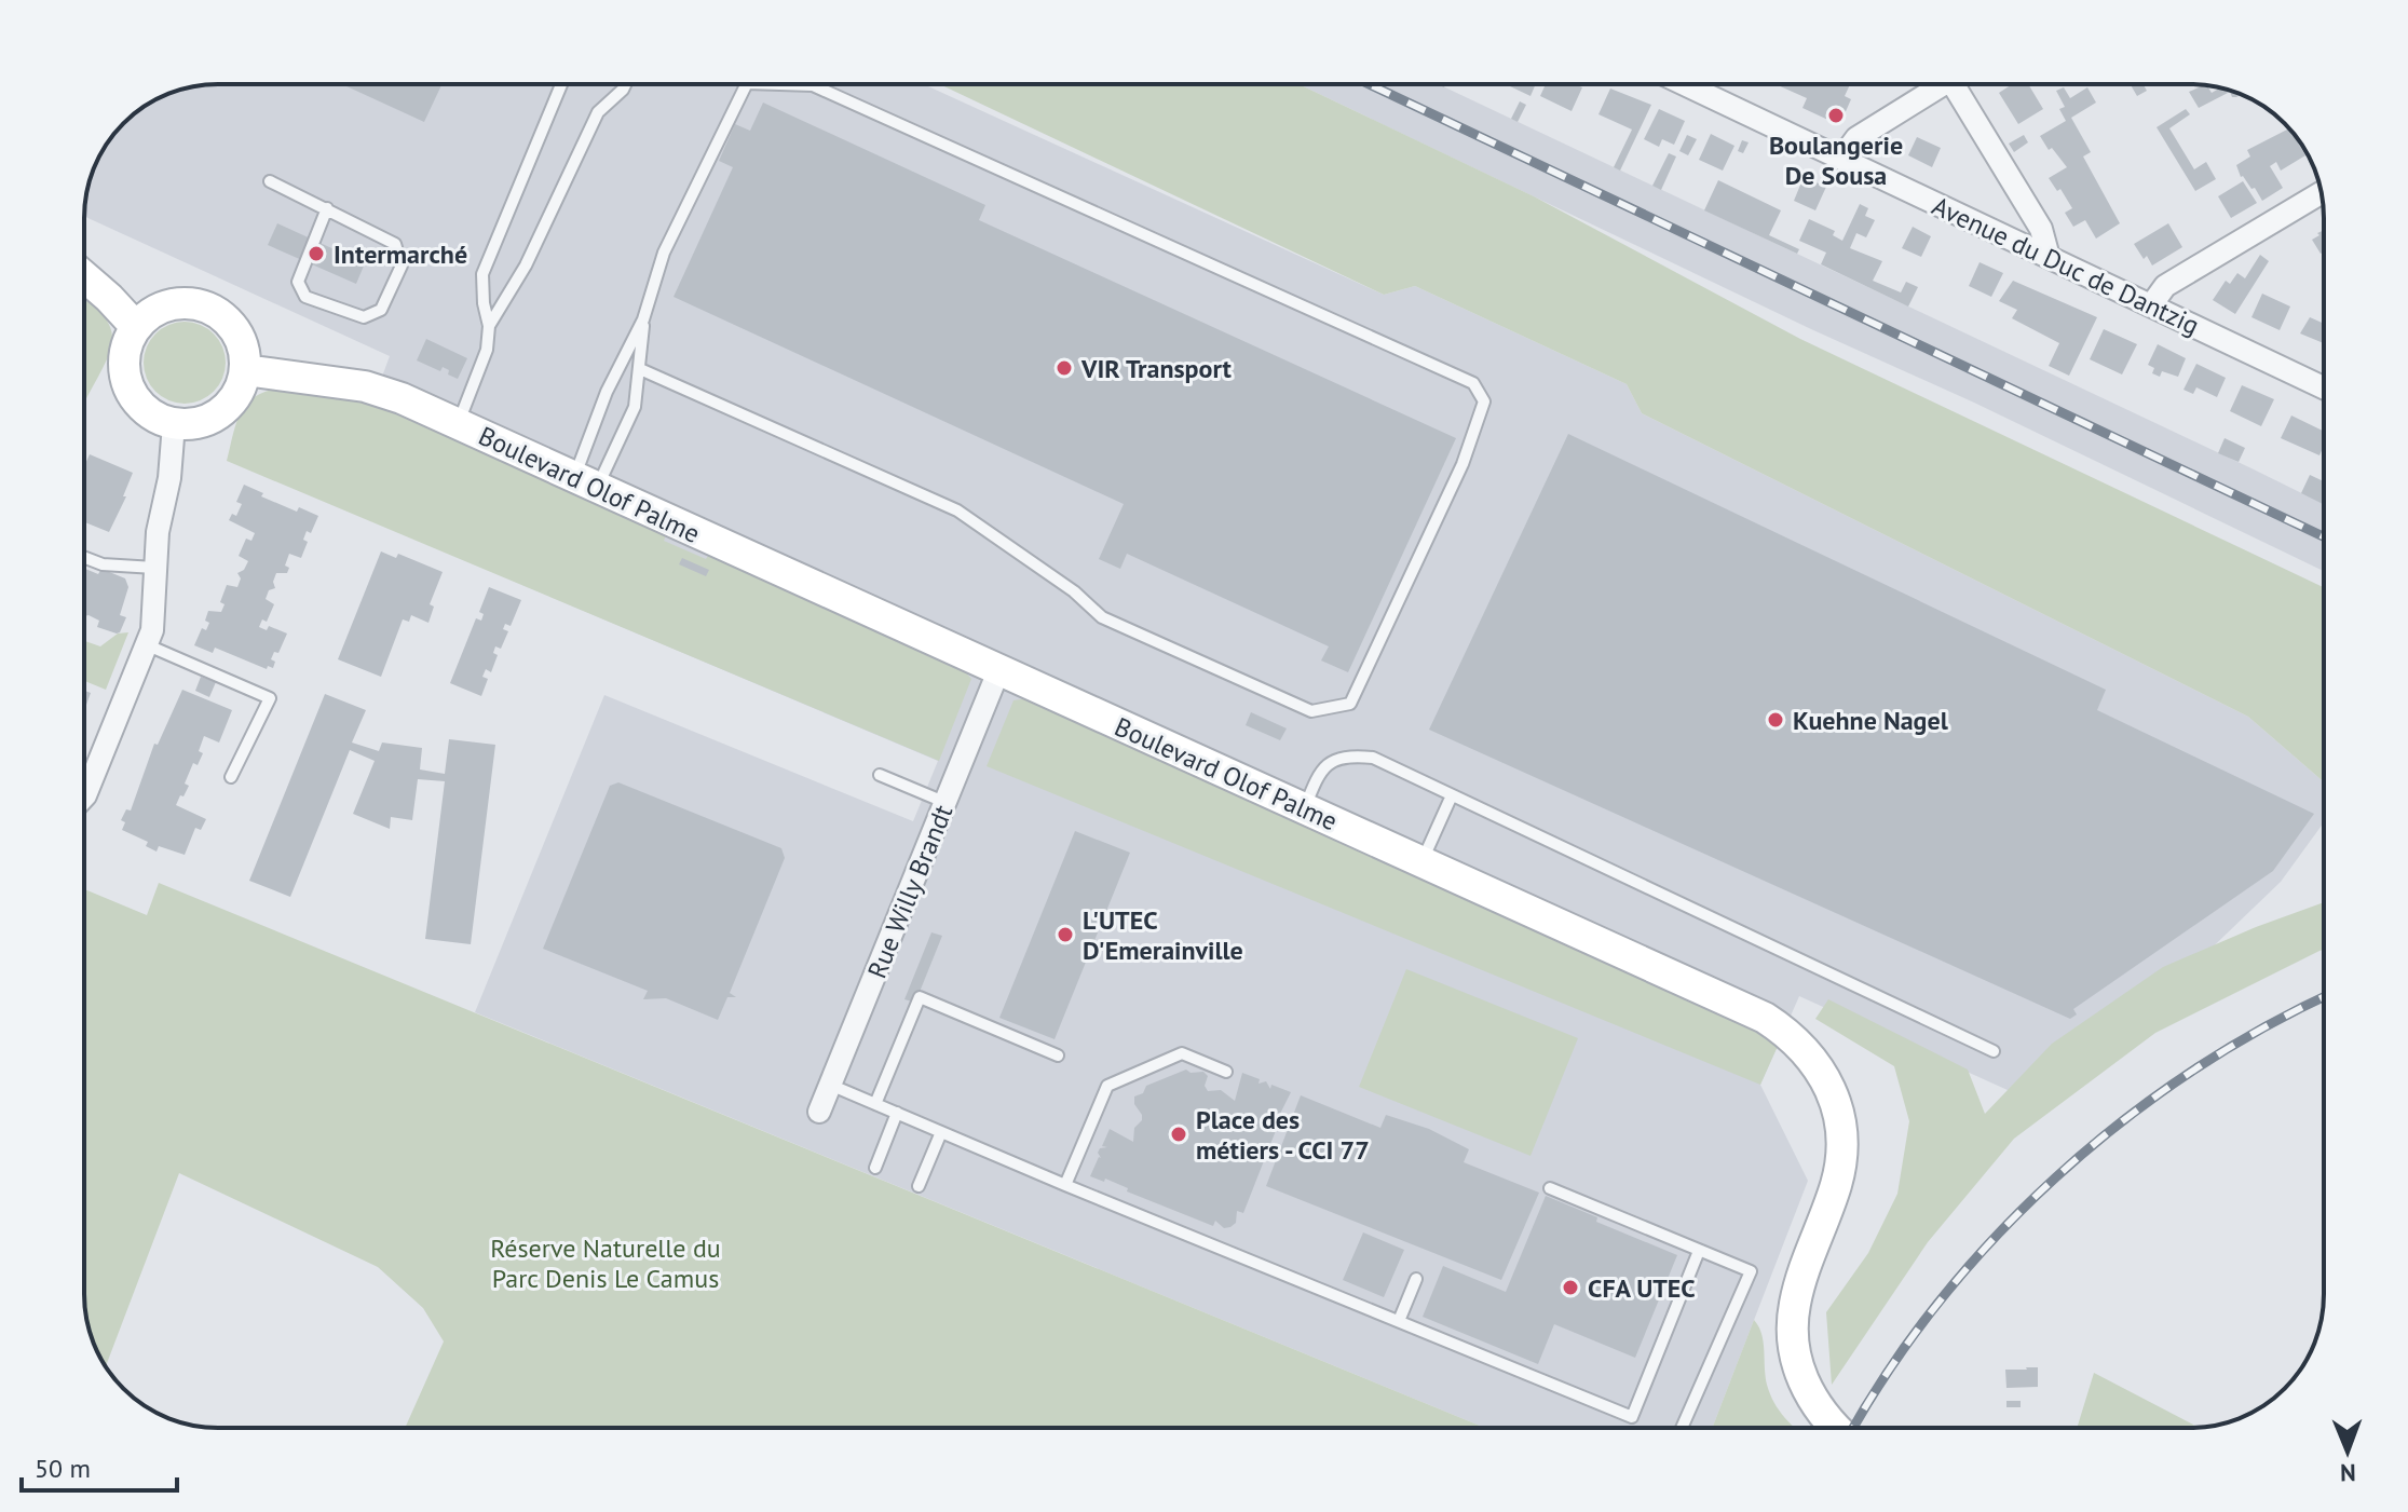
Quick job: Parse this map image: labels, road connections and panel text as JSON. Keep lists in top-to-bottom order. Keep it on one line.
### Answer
{"streets":{"street":["Avenue du Duc de Dantzig","Boulevard Olof Palme","Rue Willy Brandt"]},"crossings":[["Boulevard Olof Palme","Rue Willy Brandt"]],"parks":["Réserve Naturelle du Parc Denis Le Camus"],"places":["Boulangerie De Sousa","Intermarché","VIR Transport","Kuehne Nagel","L'UTEC D'Emerainville","Place des métiers - CCI 77","CFA UTEC"],"scale_bar":"50 m","north":"bottom"}
